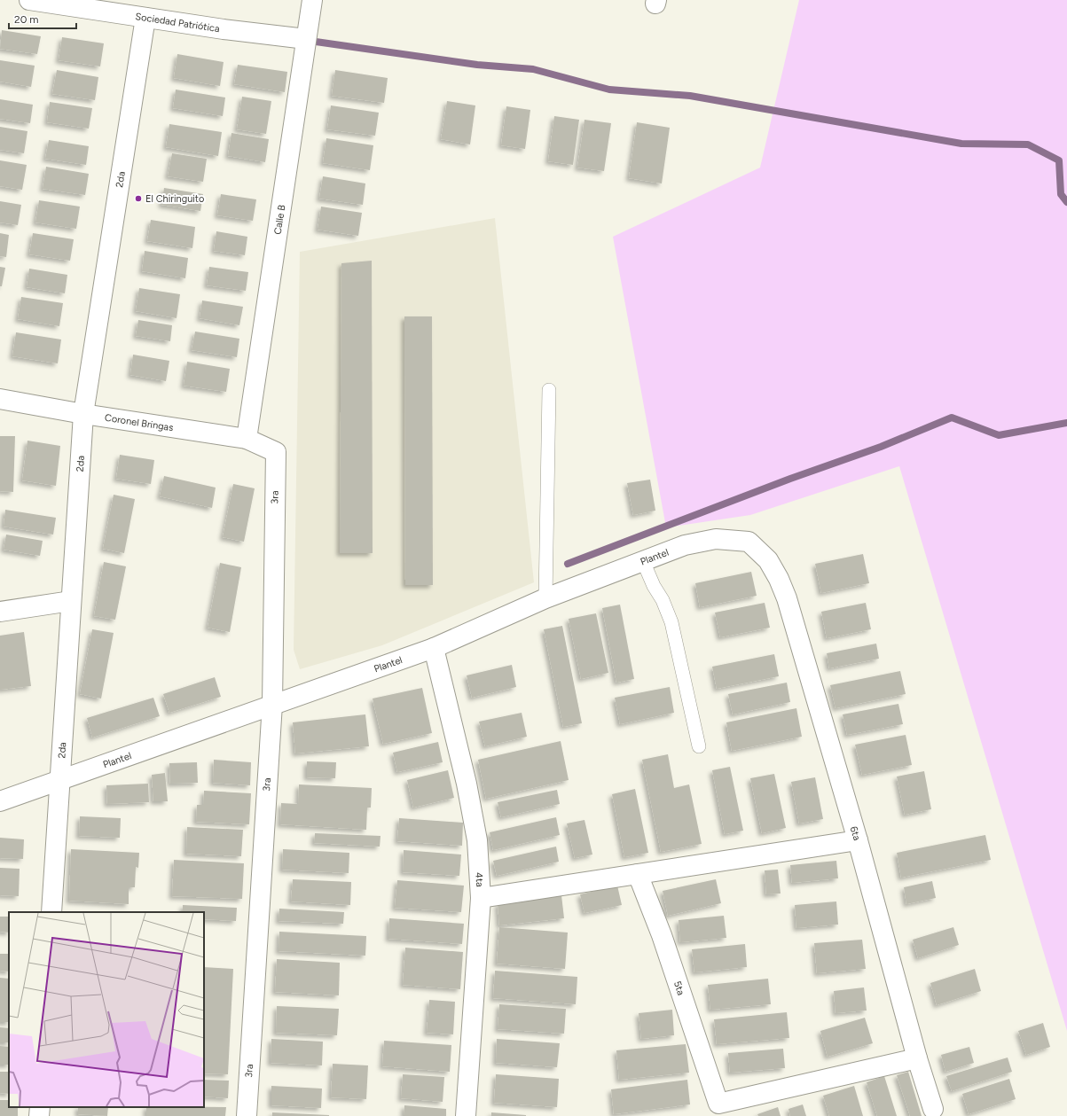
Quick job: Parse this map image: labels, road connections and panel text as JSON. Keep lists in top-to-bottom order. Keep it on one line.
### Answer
{"streets":{"street":["Sociedad Patriótica","2da","Calle B","Coronel Bringas","3ra","Plantel","6ta","4ta","5ta"]},"crossings":[["Sociedad Patriótica","2da"],["Sociedad Patriótica","Calle B"],["2da","Coronel Bringas"],["2da","Plantel"],["Calle B","Coronel Bringas"],["Coronel Bringas","3ra"],["3ra","Plantel"],["Plantel","6ta"],["Plantel","4ta"],["6ta","5ta"]],"places":["El Chiringuito"],"scale_bar":"20 m"}
